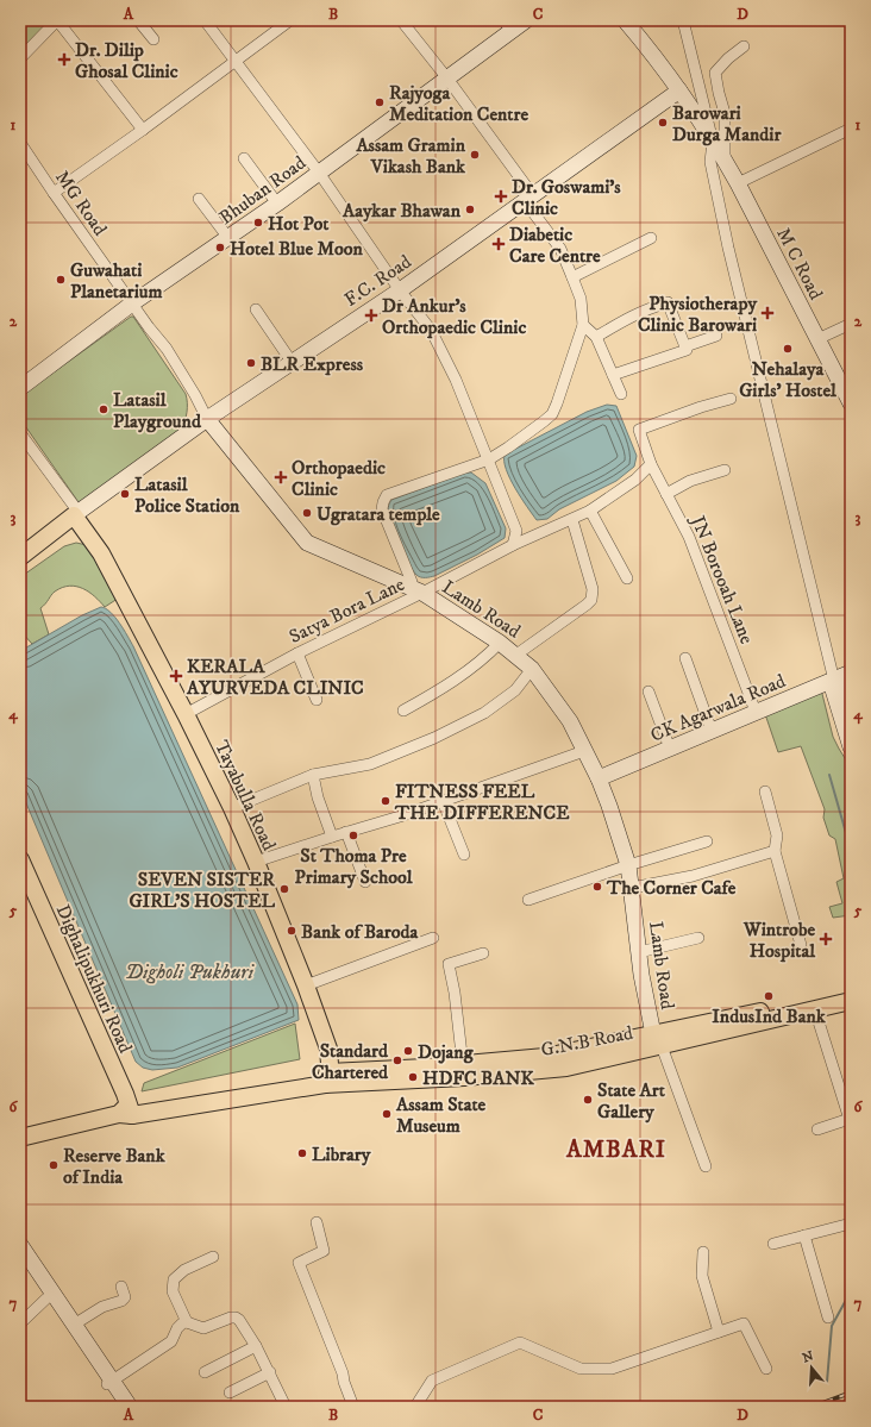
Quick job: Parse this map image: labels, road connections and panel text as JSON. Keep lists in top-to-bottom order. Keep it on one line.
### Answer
{"streets":{"main road":["Tayabulla Road","Dighalipukhuri Road","G.N.B Road"],"street":["Bhuban Road","MG Road","M C Road","F.C. Road","JN Borooah Lane","Lamb Road","Satya Bora Lane","CK Agarwala Road"]},"crossings":[["Bhuban Road","MG Road"],["Bhuban Road","Lamb Road"],["MG Road","Lamb Road"],["F.C. Road","Lamb Road"],["F.C. Road","Tayabulla Road"],["JN Borooah Lane","Satya Bora Lane"],["JN Borooah Lane","CK Agarwala Road"],["Lamb Road","Satya Bora Lane"],["Lamb Road","CK Agarwala Road"],["Lamb Road","G.N.B Road"],["Satya Bora Lane","Tayabulla Road"],["Tayabulla Road","G.N.B Road"]],"districts":["AMBARI"],"water":["Digholi Pukhuri"],"places":{"health":["Dr. Dilip Ghosal Clinic","Dr. Goswami's Clinic","Diabetic Care Centre","Physiotherapy Clinic Barowari","Dr Ankur's Orthopaedic Clinic","Orthopaedic Clinic","KERALA AYURVEDA CLINIC","Wintrobe Hospital"],"other":["Rajyoga Meditation Centre","Barowari Durga Mandir","Assam Gramin Vikash Bank","Aaykar Bhawan","Hot Pot","Hotel Blue Moon","Guwahati Planetarium","Nehalaya Girls' Hostel","BLR Express","Latasil Playground","Latasil Police Station","Ugratara temple","FITNESS FEEL THE DIFFERENCE","St Thoma Pre Primary School","The Corner Cafe","SEVEN SISTER GIRL'S HOSTEL","Bank of Baroda","IndusInd Bank","Dojang","Standard Chartered","HDFC BANK","State Art Gallery","Assam State Museum","Library","Reserve Bank of India"]},"north":"top","grid":{"columns":["A","B","C","D"],"rows":["1","2","3","4","5","6","7"]}}
